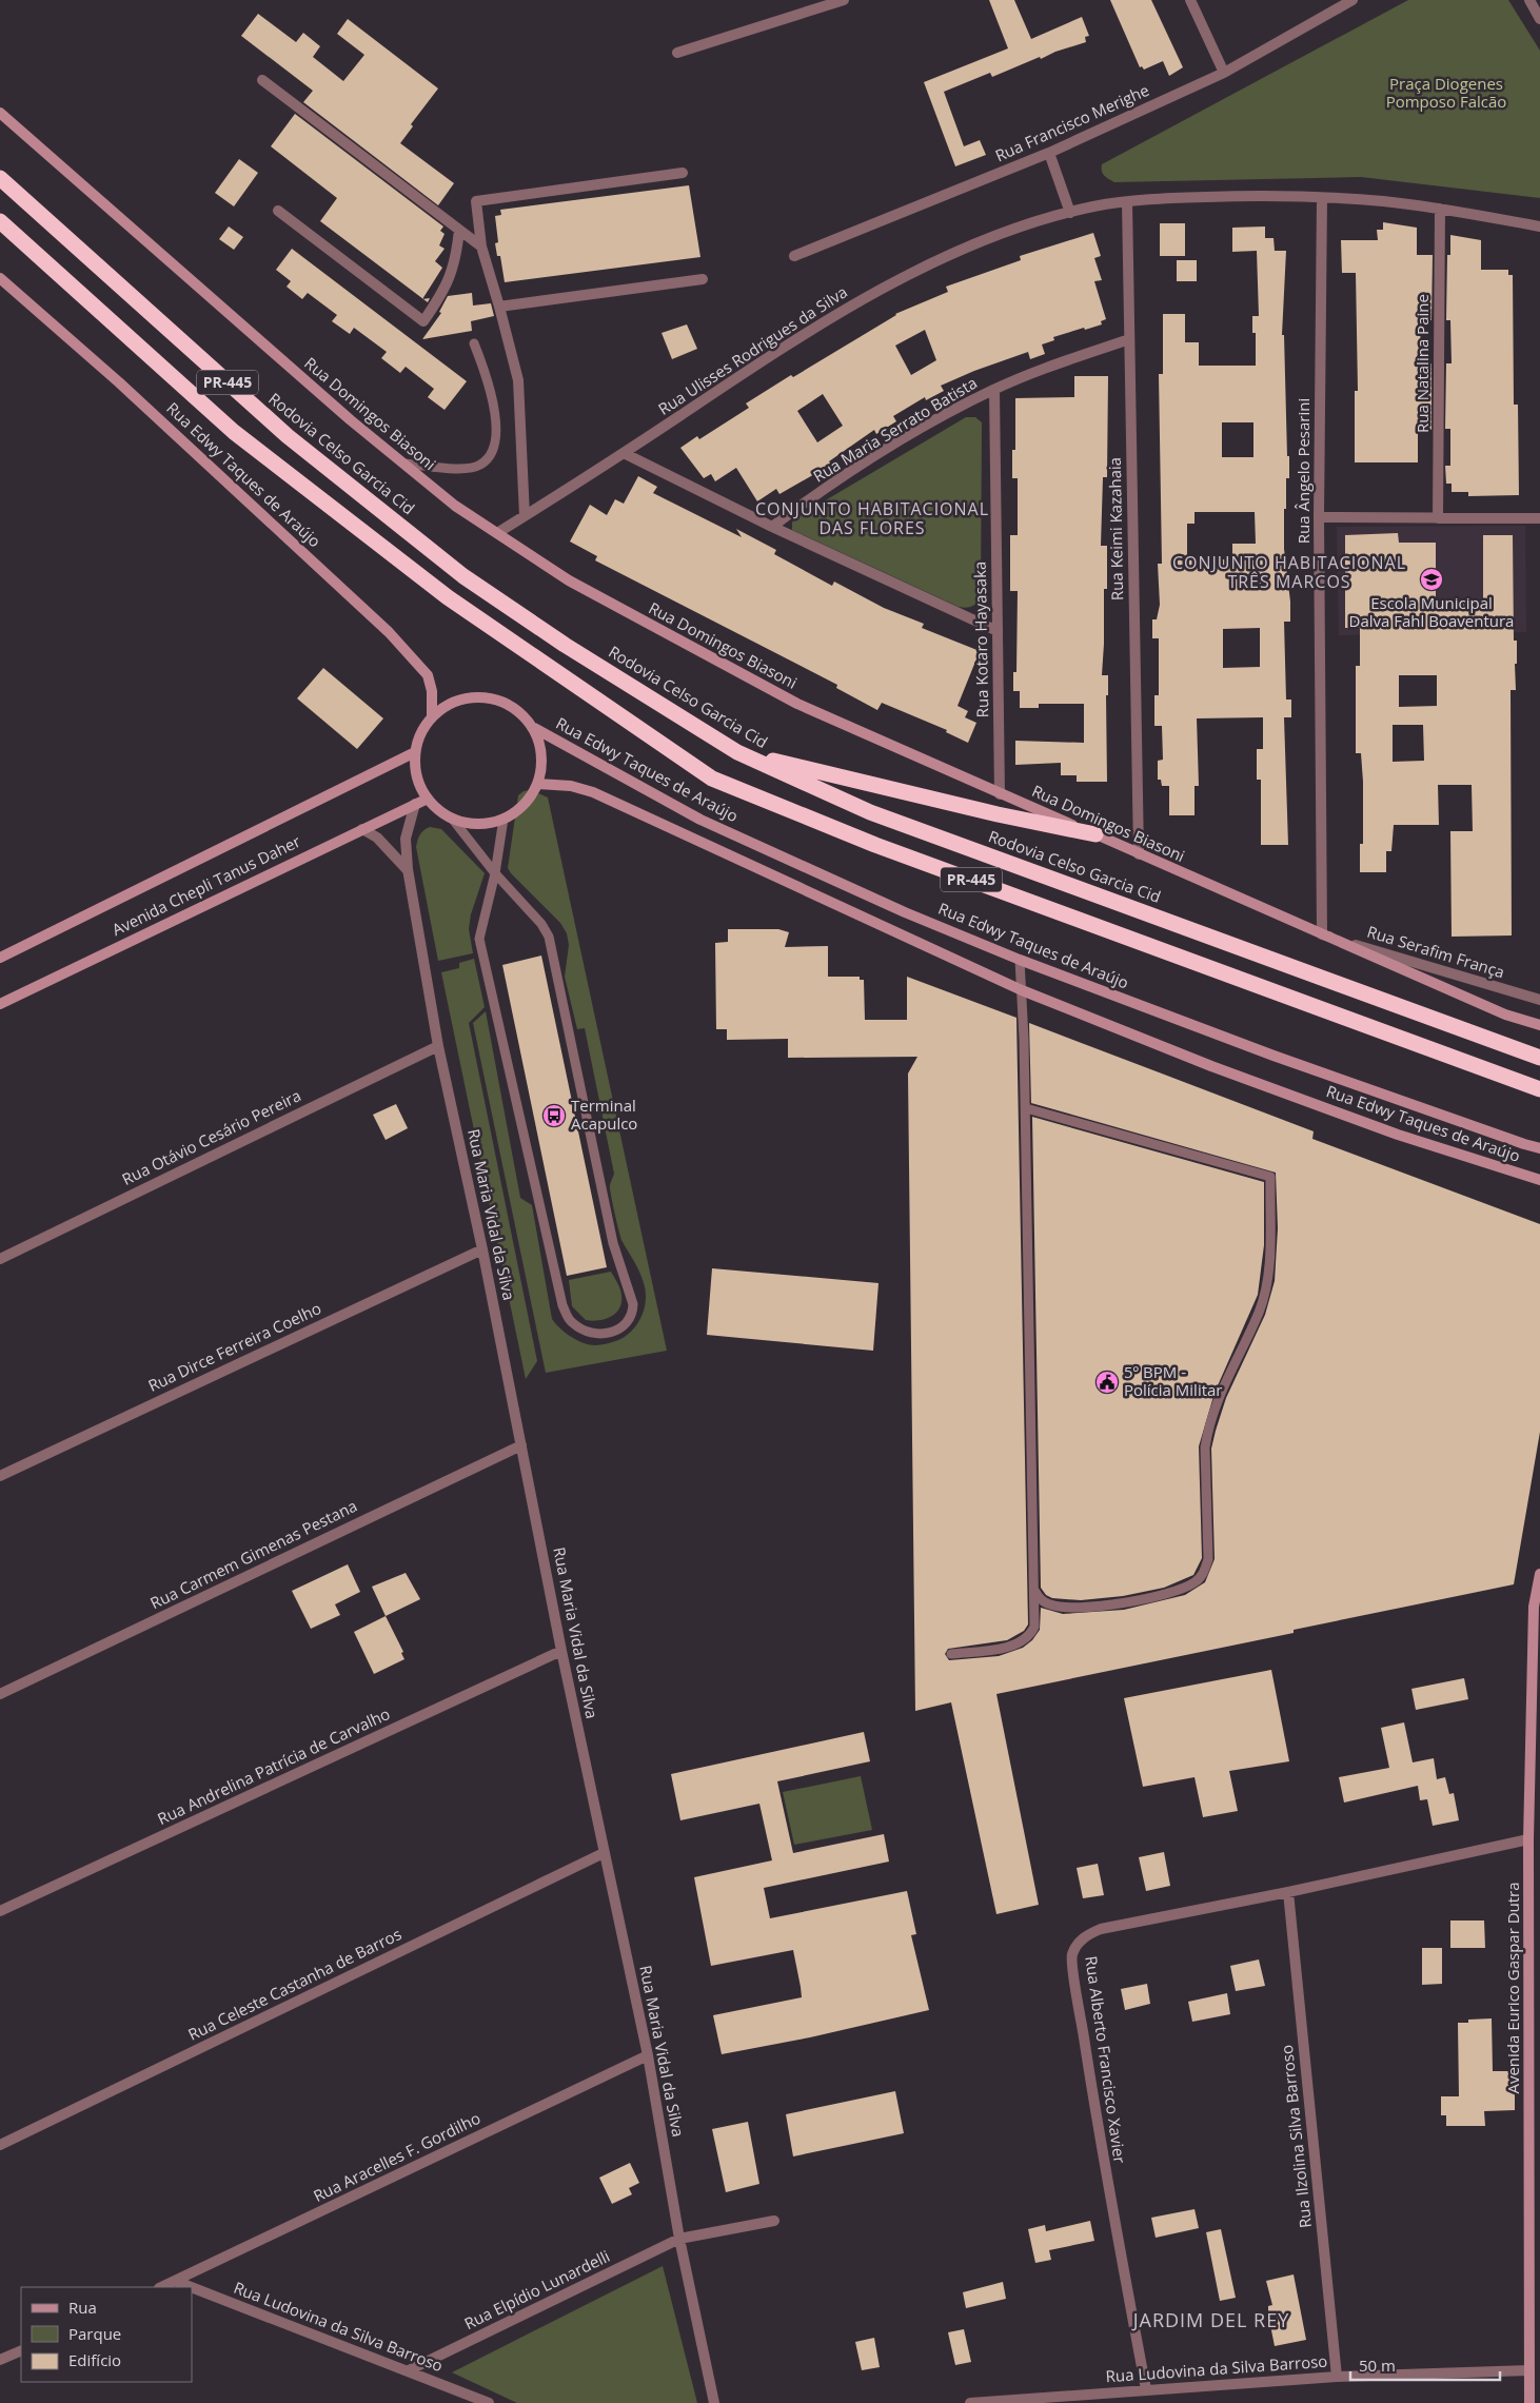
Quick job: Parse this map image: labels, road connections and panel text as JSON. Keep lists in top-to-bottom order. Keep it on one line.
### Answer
{"streets":{"highway":["PR-445","Rodovia Celso Garcia Cid"],"main road":["Rua Domingos Biasoni","Rua Edwy Taques de Araújo","Avenida Chepli Tanus Daher","Avenida Eurico Gaspar Dutra"],"street":["Rua Francisco Merighe","Rua Ulisses Rodrigues da Silva","Rua Natalina Paine","Rua Maria Serrato Batista","Rua Ângelo Pesarini","Rua Keimi Kazahaia","Rua Kotaro Hayasaka","Rua Serafim França","Rua Otávio Cesário Pereira","Rua Maria Vidal da Silva","Rua Dirce Ferreira Coelho","Rua Carmem Gimenas Pestana","Rua Andrelina Patrícia de Carvalho","Rua Celeste Castanha de Barros","Rua Alberto Francisco Xavier","Rua Ilzolina Silva Barroso","Rua Aracelles F. Gordilho","Rua Elpídio Lunardelli","Rua Ludovina da Silva Barroso"]},"crossings":[["Rua Ulisses Rodrigues da Silva","Rua Natalina Paine"],["Rua Ulisses Rodrigues da Silva","Rua Domingos Biasoni"],["Rua Ulisses Rodrigues da Silva","Rua Ângelo Pesarini"],["Rua Ulisses Rodrigues da Silva","Rua Keimi Kazahaia"],["Rua Domingos Biasoni","Rua Ângelo Pesarini"],["Rua Domingos Biasoni","Rua Keimi Kazahaia"],["Rua Domingos Biasoni","Rua Kotaro Hayasaka"],["Rua Domingos Biasoni","Rua Serafim França"],["Rua Maria Serrato Batista","Rua Keimi Kazahaia"],["Rua Maria Serrato Batista","Rua Kotaro Hayasaka"],["Rua Ângelo Pesarini","Rua Serafim França"],["Rua Edwy Taques de Araújo","Avenida Chepli Tanus Daher"],["Avenida Chepli Tanus Daher","Rua Maria Vidal da Silva"],["Rua Otávio Cesário Pereira","Rua Maria Vidal da Silva"],["Rua Maria Vidal da Silva","Rua Dirce Ferreira Coelho"],["Rua Maria Vidal da Silva","Rua Carmem Gimenas Pestana"],["Rua Maria Vidal da Silva","Rua Andrelina Patrícia de Carvalho"],["Rua Maria Vidal da Silva","Rua Celeste Castanha de Barros"],["Rua Maria Vidal da Silva","Rua Aracelles F. Gordilho"],["Rua Maria Vidal da Silva","Rua Elpídio Lunardelli"],["Avenida Eurico Gaspar Dutra","Rua Alberto Francisco Xavier"],["Avenida Eurico Gaspar Dutra","Rua Ludovina da Silva Barroso"],["Rua Alberto Francisco Xavier","Rua Ilzolina Silva Barroso"],["Rua Alberto Francisco Xavier","Rua Ludovina da Silva Barroso"],["Rua Ilzolina Silva Barroso","Rua Ludovina da Silva Barroso"],["Rua Aracelles F. Gordilho","Rua Ludovina da Silva Barroso"],["Rua Elpídio Lunardelli","Rua Ludovina da Silva Barroso"]],"districts":["CONJUNTO HABITACIONAL DAS FLORES","CONJUNTO HABITACIONAL TRÊS MARCOS","JARDIM DEL REY"],"parks":["Praça Diogenes Pomposo Falcão"],"places":{"school or university":["Escola Municipal Dalva Fahl Boaventura"],"bus stop":["Terminal Acapulco"],"public building":["5º BPM - Polícia Militar"]},"legend":["Rua","Parque","Edifício"],"scale_bar":"50 m"}
